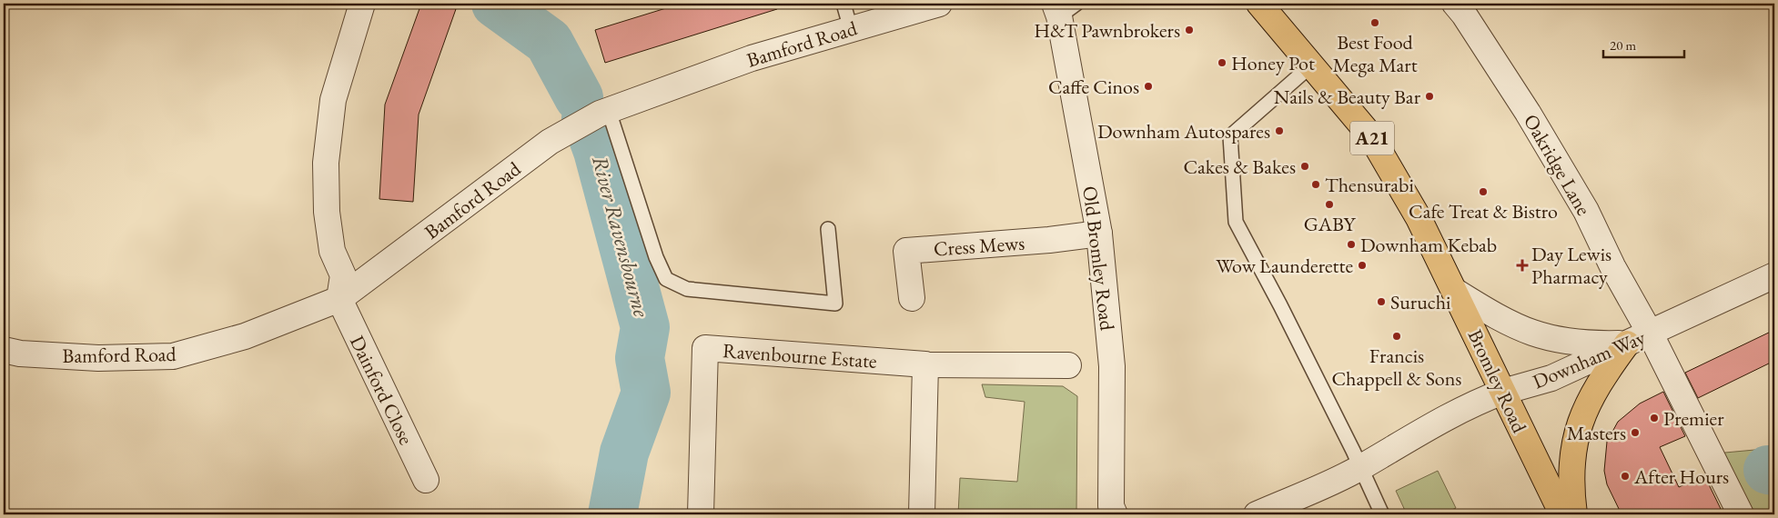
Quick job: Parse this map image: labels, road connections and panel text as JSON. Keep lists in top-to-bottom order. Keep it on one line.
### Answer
{"streets":{"main road":["A21","Bromley Road"],"street":["Bamford Road","Oakridge Lane","Cress Mews","Old Bromley Road","Ravenbourne Estate","Downham Way","Dainford Close"]},"crossings":[["Bamford Road","Dainford Close"],["Oakridge Lane","Downham Way"],["Cress Mews","Old Bromley Road"],["Downham Way","Bromley Road"]],"water":["River Ravensbourne"],"places":{"other":["Best Food Mega Mart","H&T Pawnbrokers","Honey Pot","Caffe Cinos","Nails & Beauty Bar","Downham Autospares","Cakes & Bakes","Thensurabi","Cafe Treat & Bistro","GABY","Downham Kebab","Wow Launderette","Suruchi","Francis Chappell & Sons","Premier","Masters","After Hours"],"health":["Day Lewis Pharmacy"]},"scale_bar":"20 m"}
